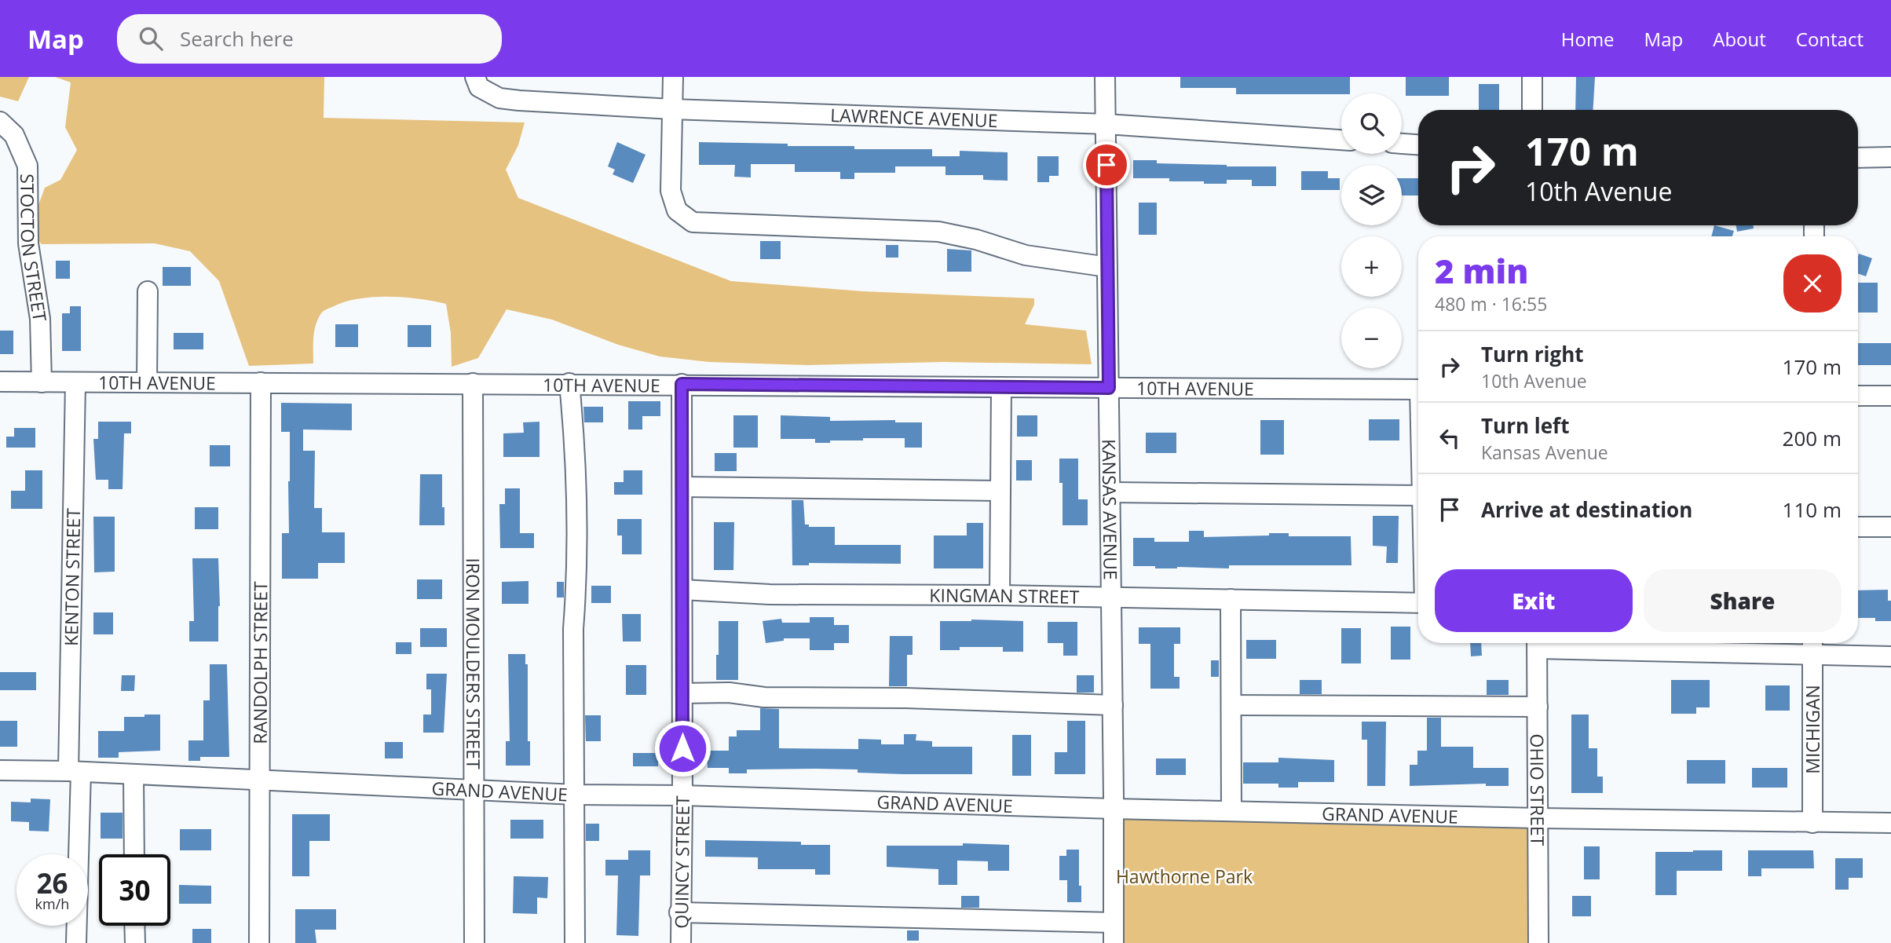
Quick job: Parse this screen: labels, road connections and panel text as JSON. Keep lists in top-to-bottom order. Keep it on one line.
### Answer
{"streets":{"street":["LAWRENCE AVENUE","STOCTON STREET","10TH AVENUE","KANSAS AVENUE","KENTON STREET","KINGMAN STREET","RANDOLPH STREET","IRON MOULDERS STREET","MICHIGAN","OHIO STREET","GRAND AVENUE","QUINCY STREET"]},"crossings":[["LAWRENCE AVENUE","KANSAS AVENUE"],["STOCTON STREET","10TH AVENUE"],["10TH AVENUE","KANSAS AVENUE"],["10TH AVENUE","KENTON STREET"],["10TH AVENUE","RANDOLPH STREET"],["10TH AVENUE","IRON MOULDERS STREET"],["10TH AVENUE","QUINCY STREET"],["KANSAS AVENUE","KINGMAN STREET"],["KANSAS AVENUE","GRAND AVENUE"],["KENTON STREET","GRAND AVENUE"],["KINGMAN STREET","QUINCY STREET"],["RANDOLPH STREET","GRAND AVENUE"],["IRON MOULDERS STREET","GRAND AVENUE"],["MICHIGAN","GRAND AVENUE"],["OHIO STREET","GRAND AVENUE"],["GRAND AVENUE","QUINCY STREET"]],"parks":["Hawthorne Park"],"page":{"header":"Map","search":"Search here","nav":["Home","Map","About","Contact"],"map_buttons":["+","−"],"turn":["170 m","10th Avenue"],"heading":["2 min","480 m · 16:55"],"list":[{"name":"Turn right","note":"10th Avenue","value":"170 m"},{"name":"Turn left","note":"Kansas Avenue","value":"200 m"},{"name":"Arrive at destination","value":"110 m"}],"buttons":["Exit","Share"],"speed":"26 km/h","limit":"30"}}
